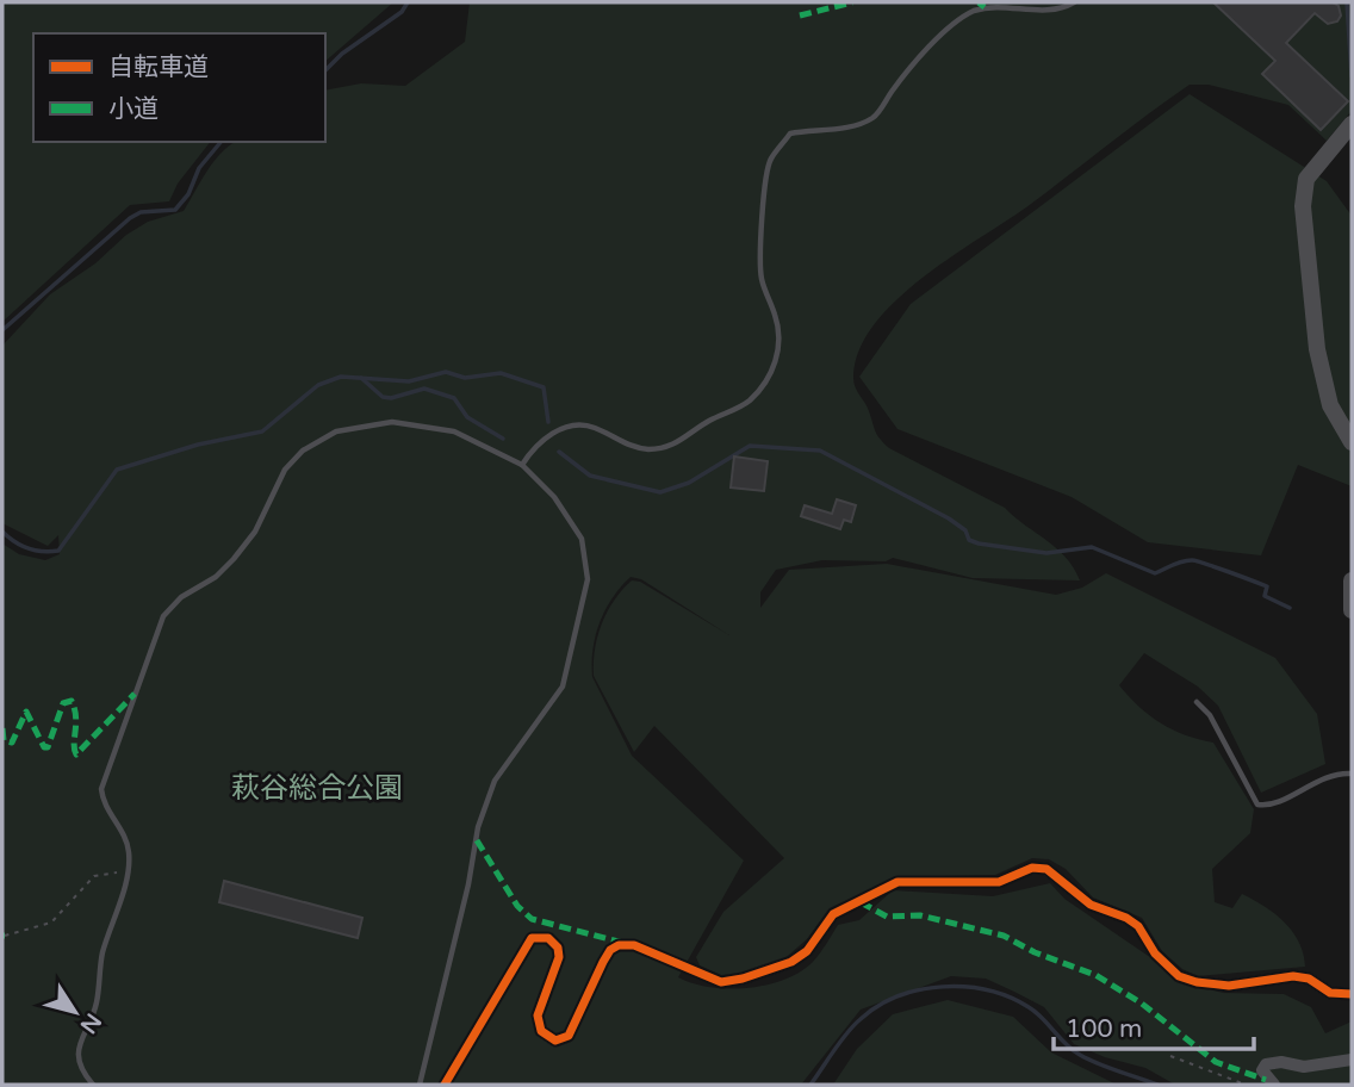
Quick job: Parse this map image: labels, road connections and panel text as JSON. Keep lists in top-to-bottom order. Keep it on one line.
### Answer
{"parks":["萩谷総合公園"],"legend":["自転車道","小道"],"scale_bar":"100 m","north":"bottom right"}
